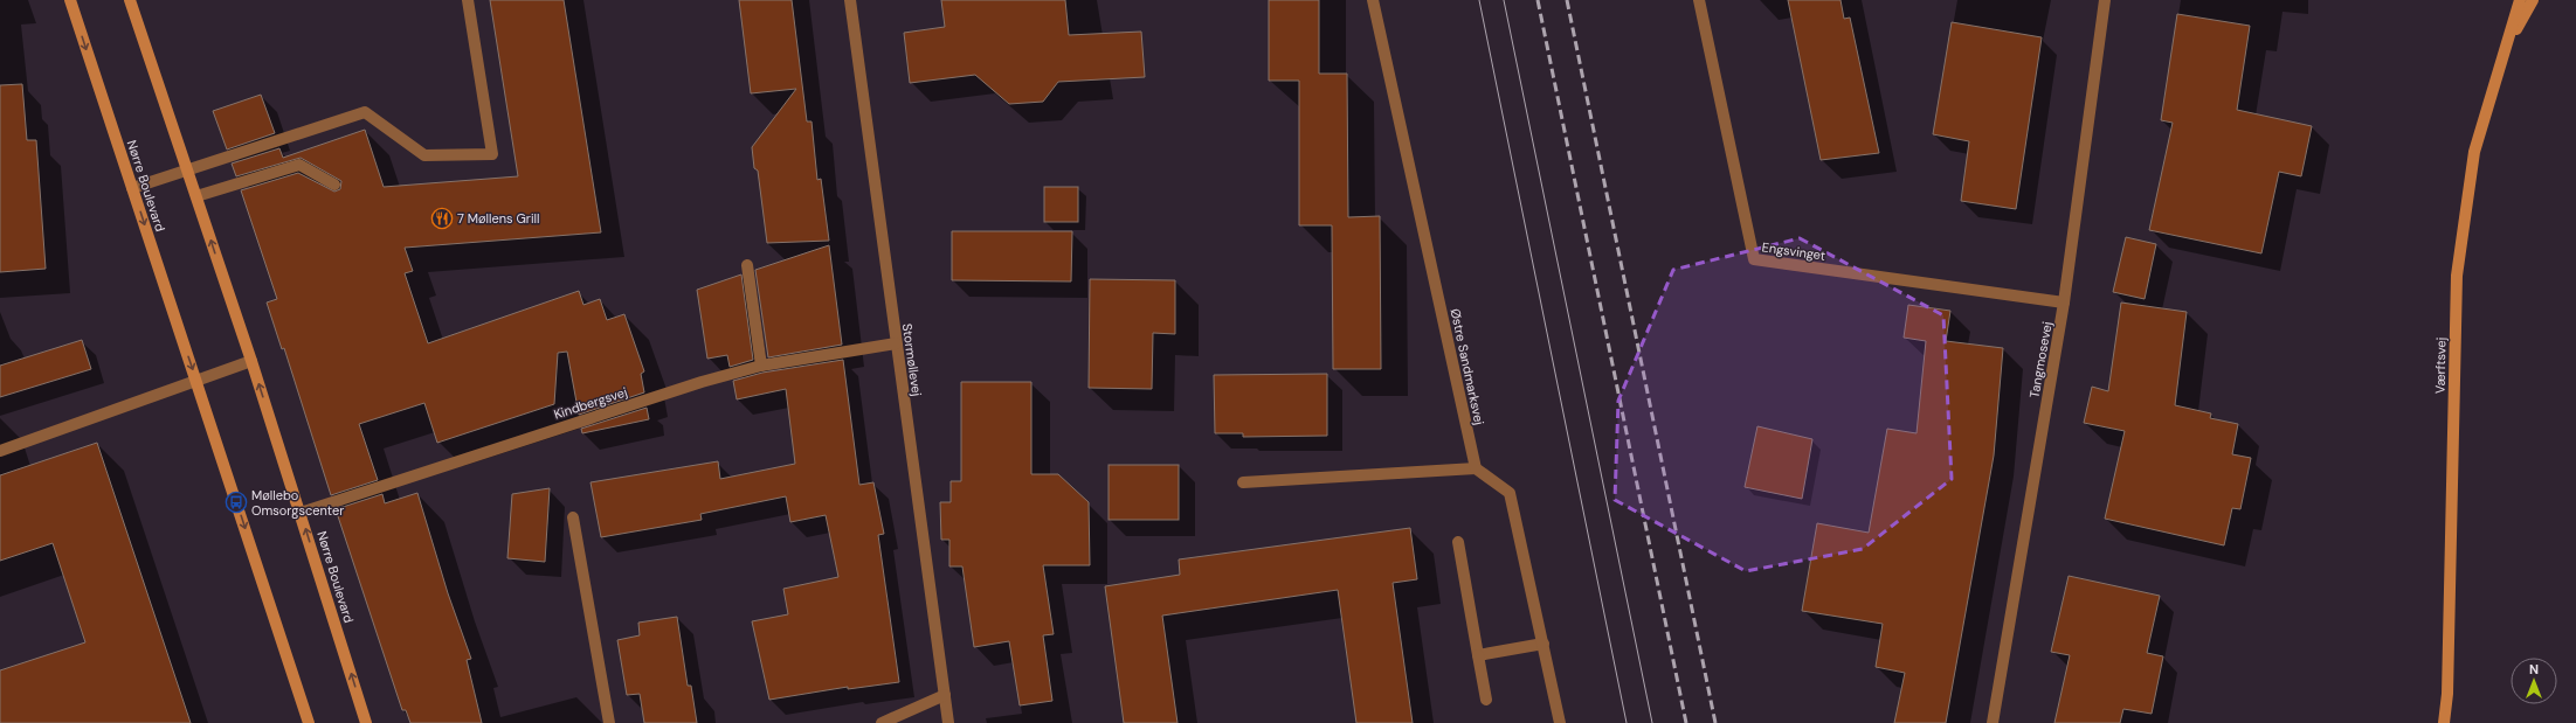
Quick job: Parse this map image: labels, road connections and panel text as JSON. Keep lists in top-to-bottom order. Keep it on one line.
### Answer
{"streets":{"street":["Nørre Boulevard","Engsvinget","Stormøllevej","Tangmosevej","Værftsvej","Østre Sandmarksvej","Kindbergsvej"]},"crossings":[["Nørre Boulevard","Kindbergsvej"],["Engsvinget","Tangmosevej"],["Stormøllevej","Kindbergsvej"]],"places":{"restaurant":["7 Møllens Grill"],"bus stop":["Møllebo Omsorgscenter"]},"north":"top"}
